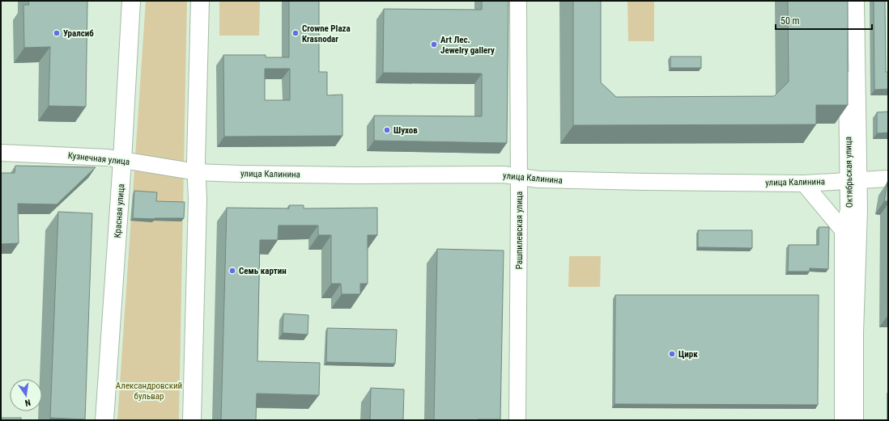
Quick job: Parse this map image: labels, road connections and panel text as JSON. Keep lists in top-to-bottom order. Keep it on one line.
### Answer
{"streets":{"main road":["Октябрьская улица","Красная улица"],"street":["Кузнечная улица","улица Калинина","Рашпилевская улица"]},"crossings":[["Кузнечная улица","улица Калинина"],["Кузнечная улица","Красная улица"],["Октябрьская улица","улица Калинина"],["улица Калинина","Рашпилевская улица"]],"parks":["Александровский бульвар"],"places":["Уралсиб","Crowne Plaza Krasnodar","Art Лес. Jewelry gallery","Шухов","Семь картин","Цирк"],"scale_bar":"50 m","north":"bottom"}
